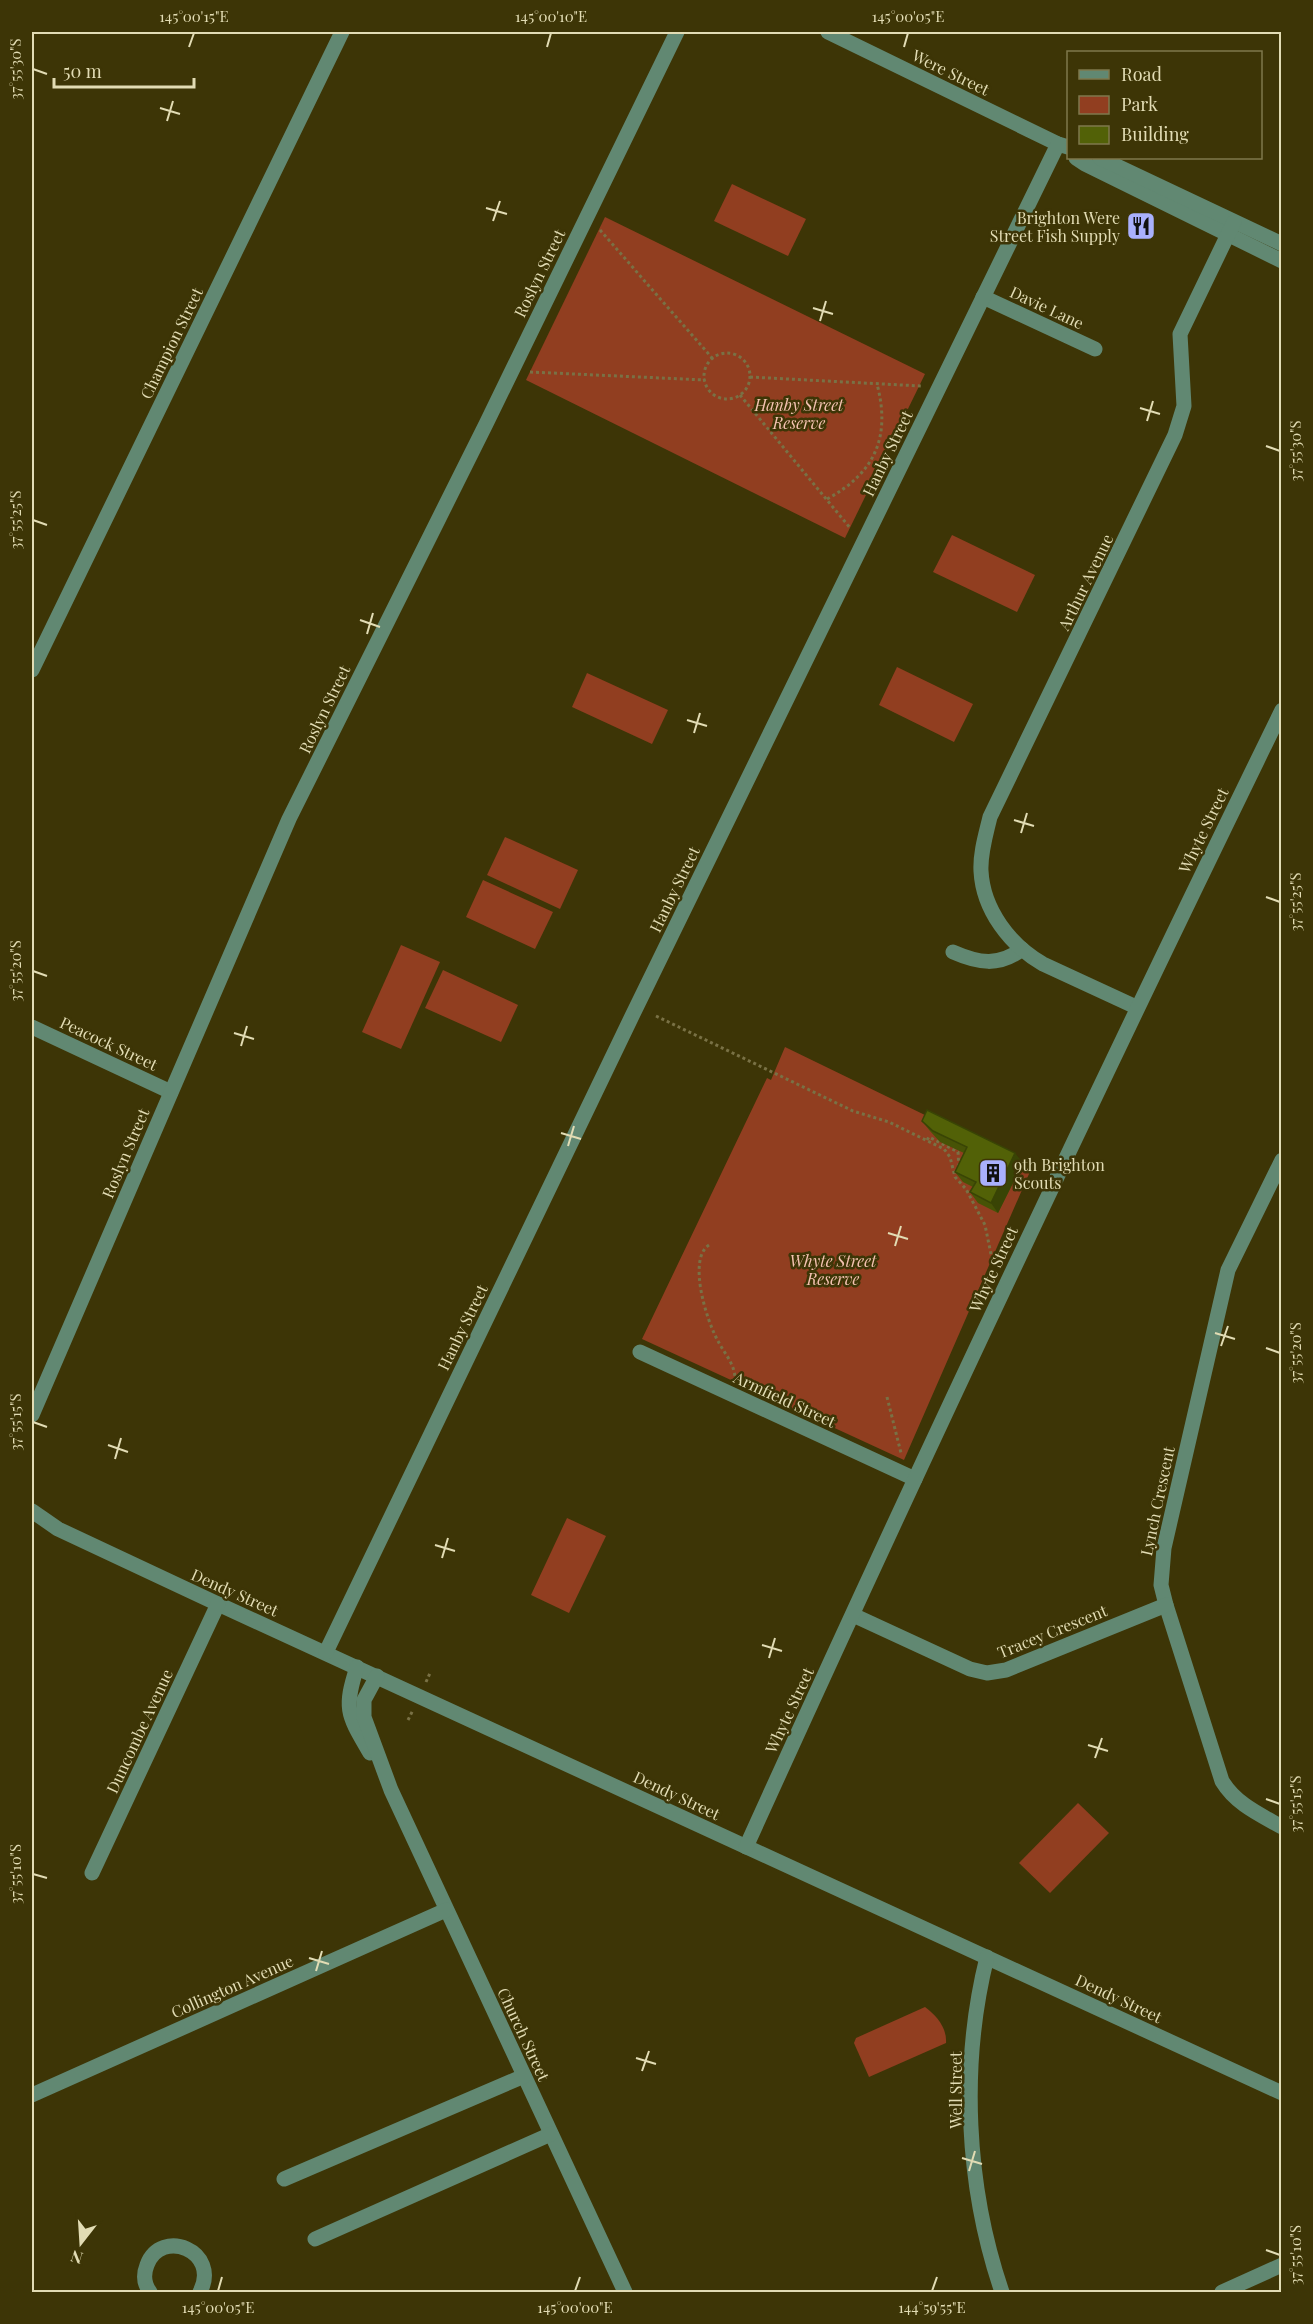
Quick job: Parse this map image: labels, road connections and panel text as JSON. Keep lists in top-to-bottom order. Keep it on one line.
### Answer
{"streets":{"street":["Were Street","Roslyn Street","Davie Lane","Champion Street","Hanby Street","Arthur Avenue","Whyte Street","Peacock Street","Armfield Street","Lynch Crescent","Dendy Street","Tracey Crescent","Duncombe Avenue","Collington Avenue","Church Street","Well Street"]},"crossings":[["Were Street","Hanby Street"],["Roslyn Street","Peacock Street"],["Davie Lane","Hanby Street"],["Hanby Street","Dendy Street"],["Arthur Avenue","Whyte Street"],["Whyte Street","Armfield Street"],["Whyte Street","Dendy Street"],["Whyte Street","Tracey Crescent"],["Lynch Crescent","Tracey Crescent"],["Dendy Street","Duncombe Avenue"],["Dendy Street","Church Street"],["Dendy Street","Well Street"],["Collington Avenue","Church Street"]],"parks":["Hanby Street Reserve","Whyte Street Reserve"],"places":{"restaurant":["Brighton Were Street Fish Supply"],"building":["9th Brighton Scouts"]},"legend":["Road","Park","Building"],"scale_bar":"50 m","north":"bottom","coordinates":["145°00'15\"E","145°00'10\"E","145°00'05\"E","37°55'30\"S","37°55'25\"S","37°55'20\"S","37°55'15\"S","37°55'10\"S","145°00'00\"E","144°59'55\"E"]}
